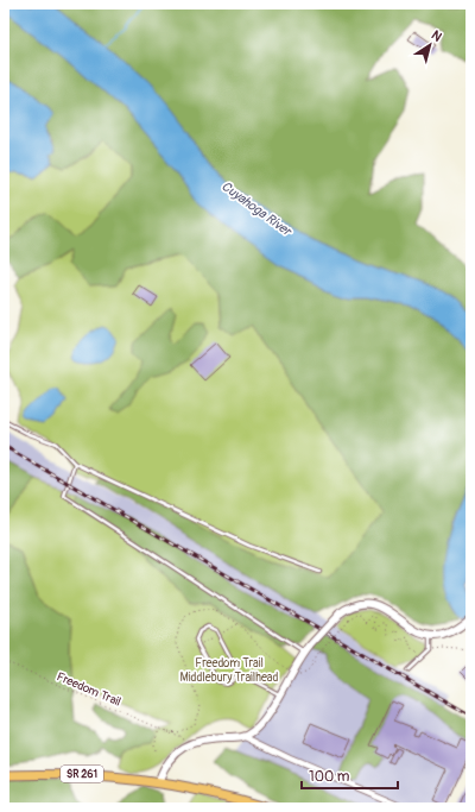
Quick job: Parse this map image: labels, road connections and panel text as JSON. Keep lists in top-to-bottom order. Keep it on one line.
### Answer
{"streets":{"main road":["SR 261"],"path":["Freedom Trail"]},"water":["Cuyahoga River"],"parks":["Freedom Trail Middlebury Trailhead"],"scale_bar":"100 m","north":"top right"}
